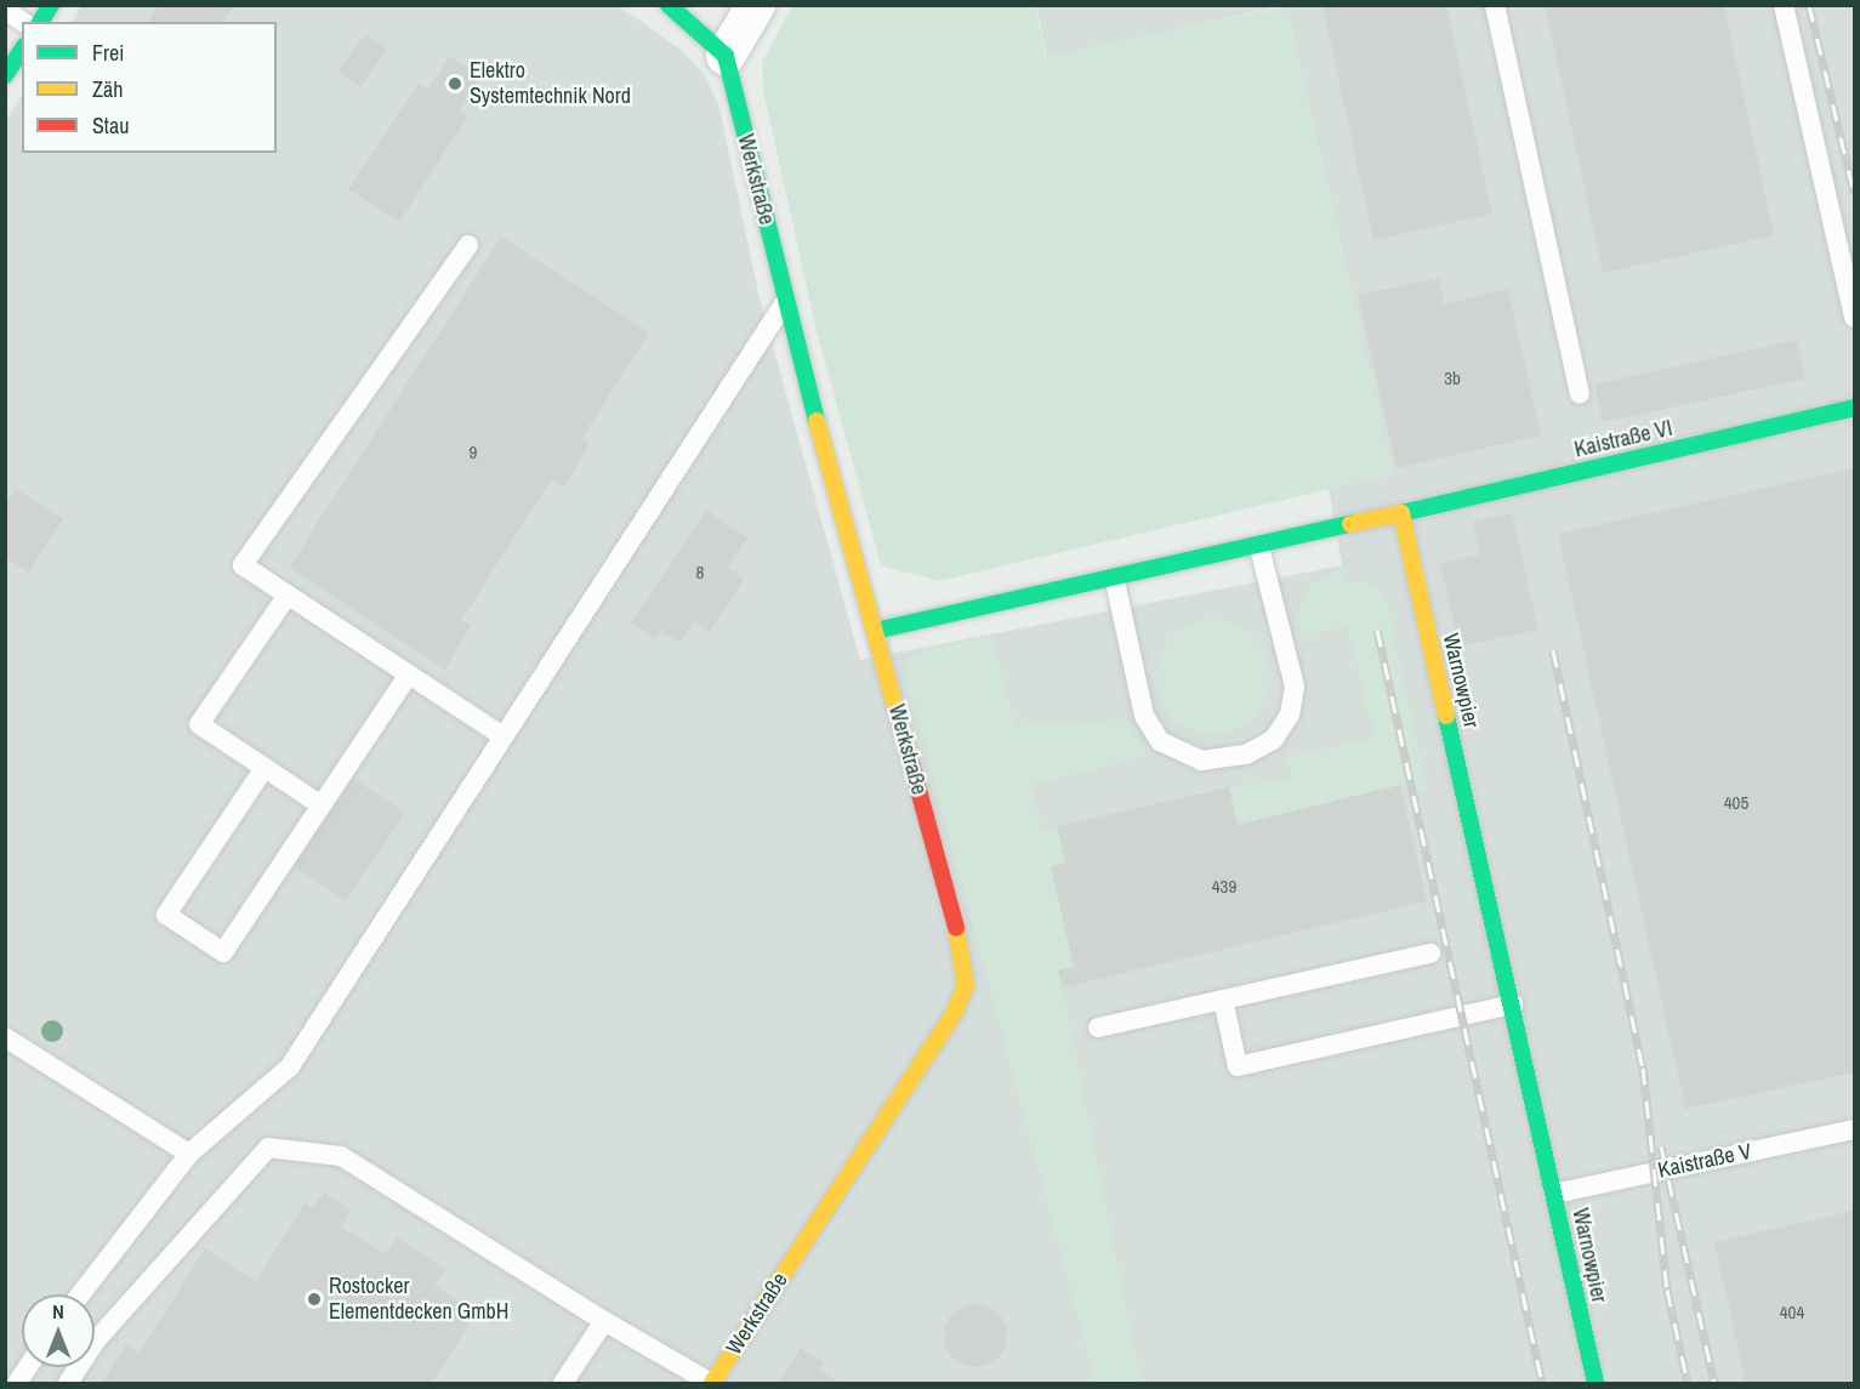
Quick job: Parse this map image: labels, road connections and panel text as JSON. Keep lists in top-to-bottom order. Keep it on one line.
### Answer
{"streets":{"street":["Werkstraße","Kaistraße VI","Warnowpier"],"lane":["Kaistraße V"]},"crossings":[["Kaistraße VI","Warnowpier"],["Warnowpier","Kaistraße V"]],"places":["Elektro Systemtechnik Nord","Rostocker Elementdecken GmbH"],"house_numbers":["3b","9","8","405","439","404"],"legend":["Frei","Zäh","Stau"],"north":"top"}
